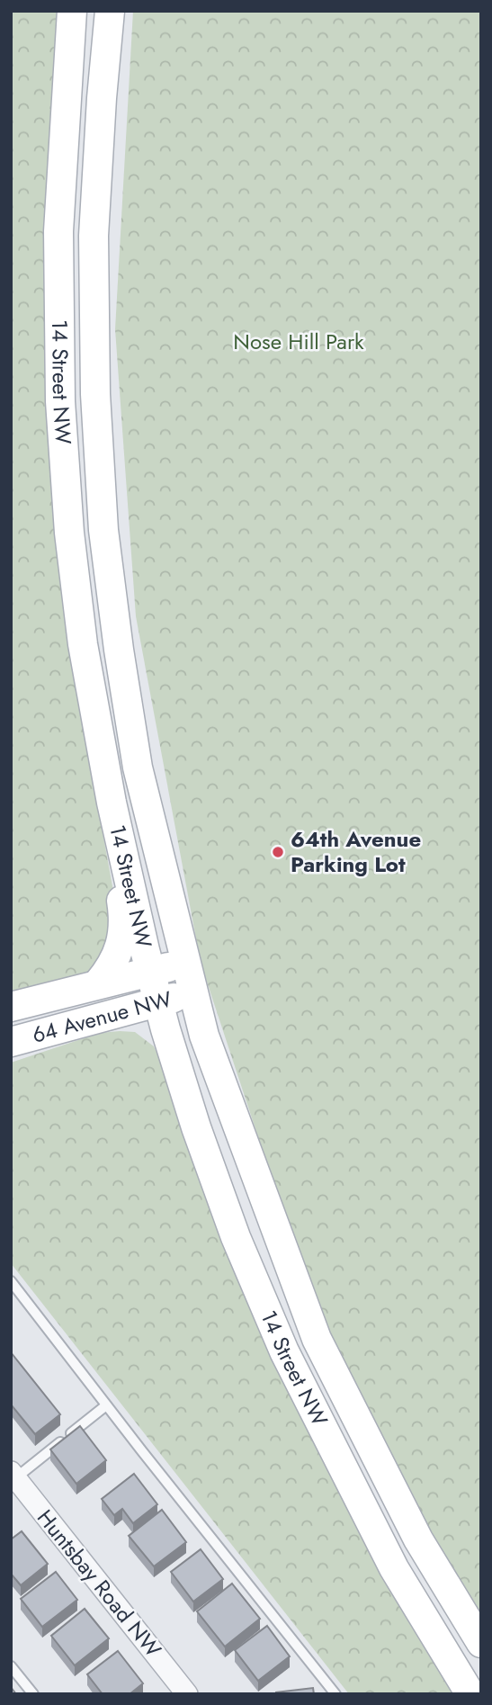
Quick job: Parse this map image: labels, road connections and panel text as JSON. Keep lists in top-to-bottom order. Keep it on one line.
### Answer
{"streets":{"main road":["14 Street NW","64 Avenue NW"],"street":["Huntsbay Road NW"]},"crossings":[["14 Street NW","64 Avenue NW"]],"parks":["Nose Hill Park"],"places":["64th Avenue Parking Lot"]}
